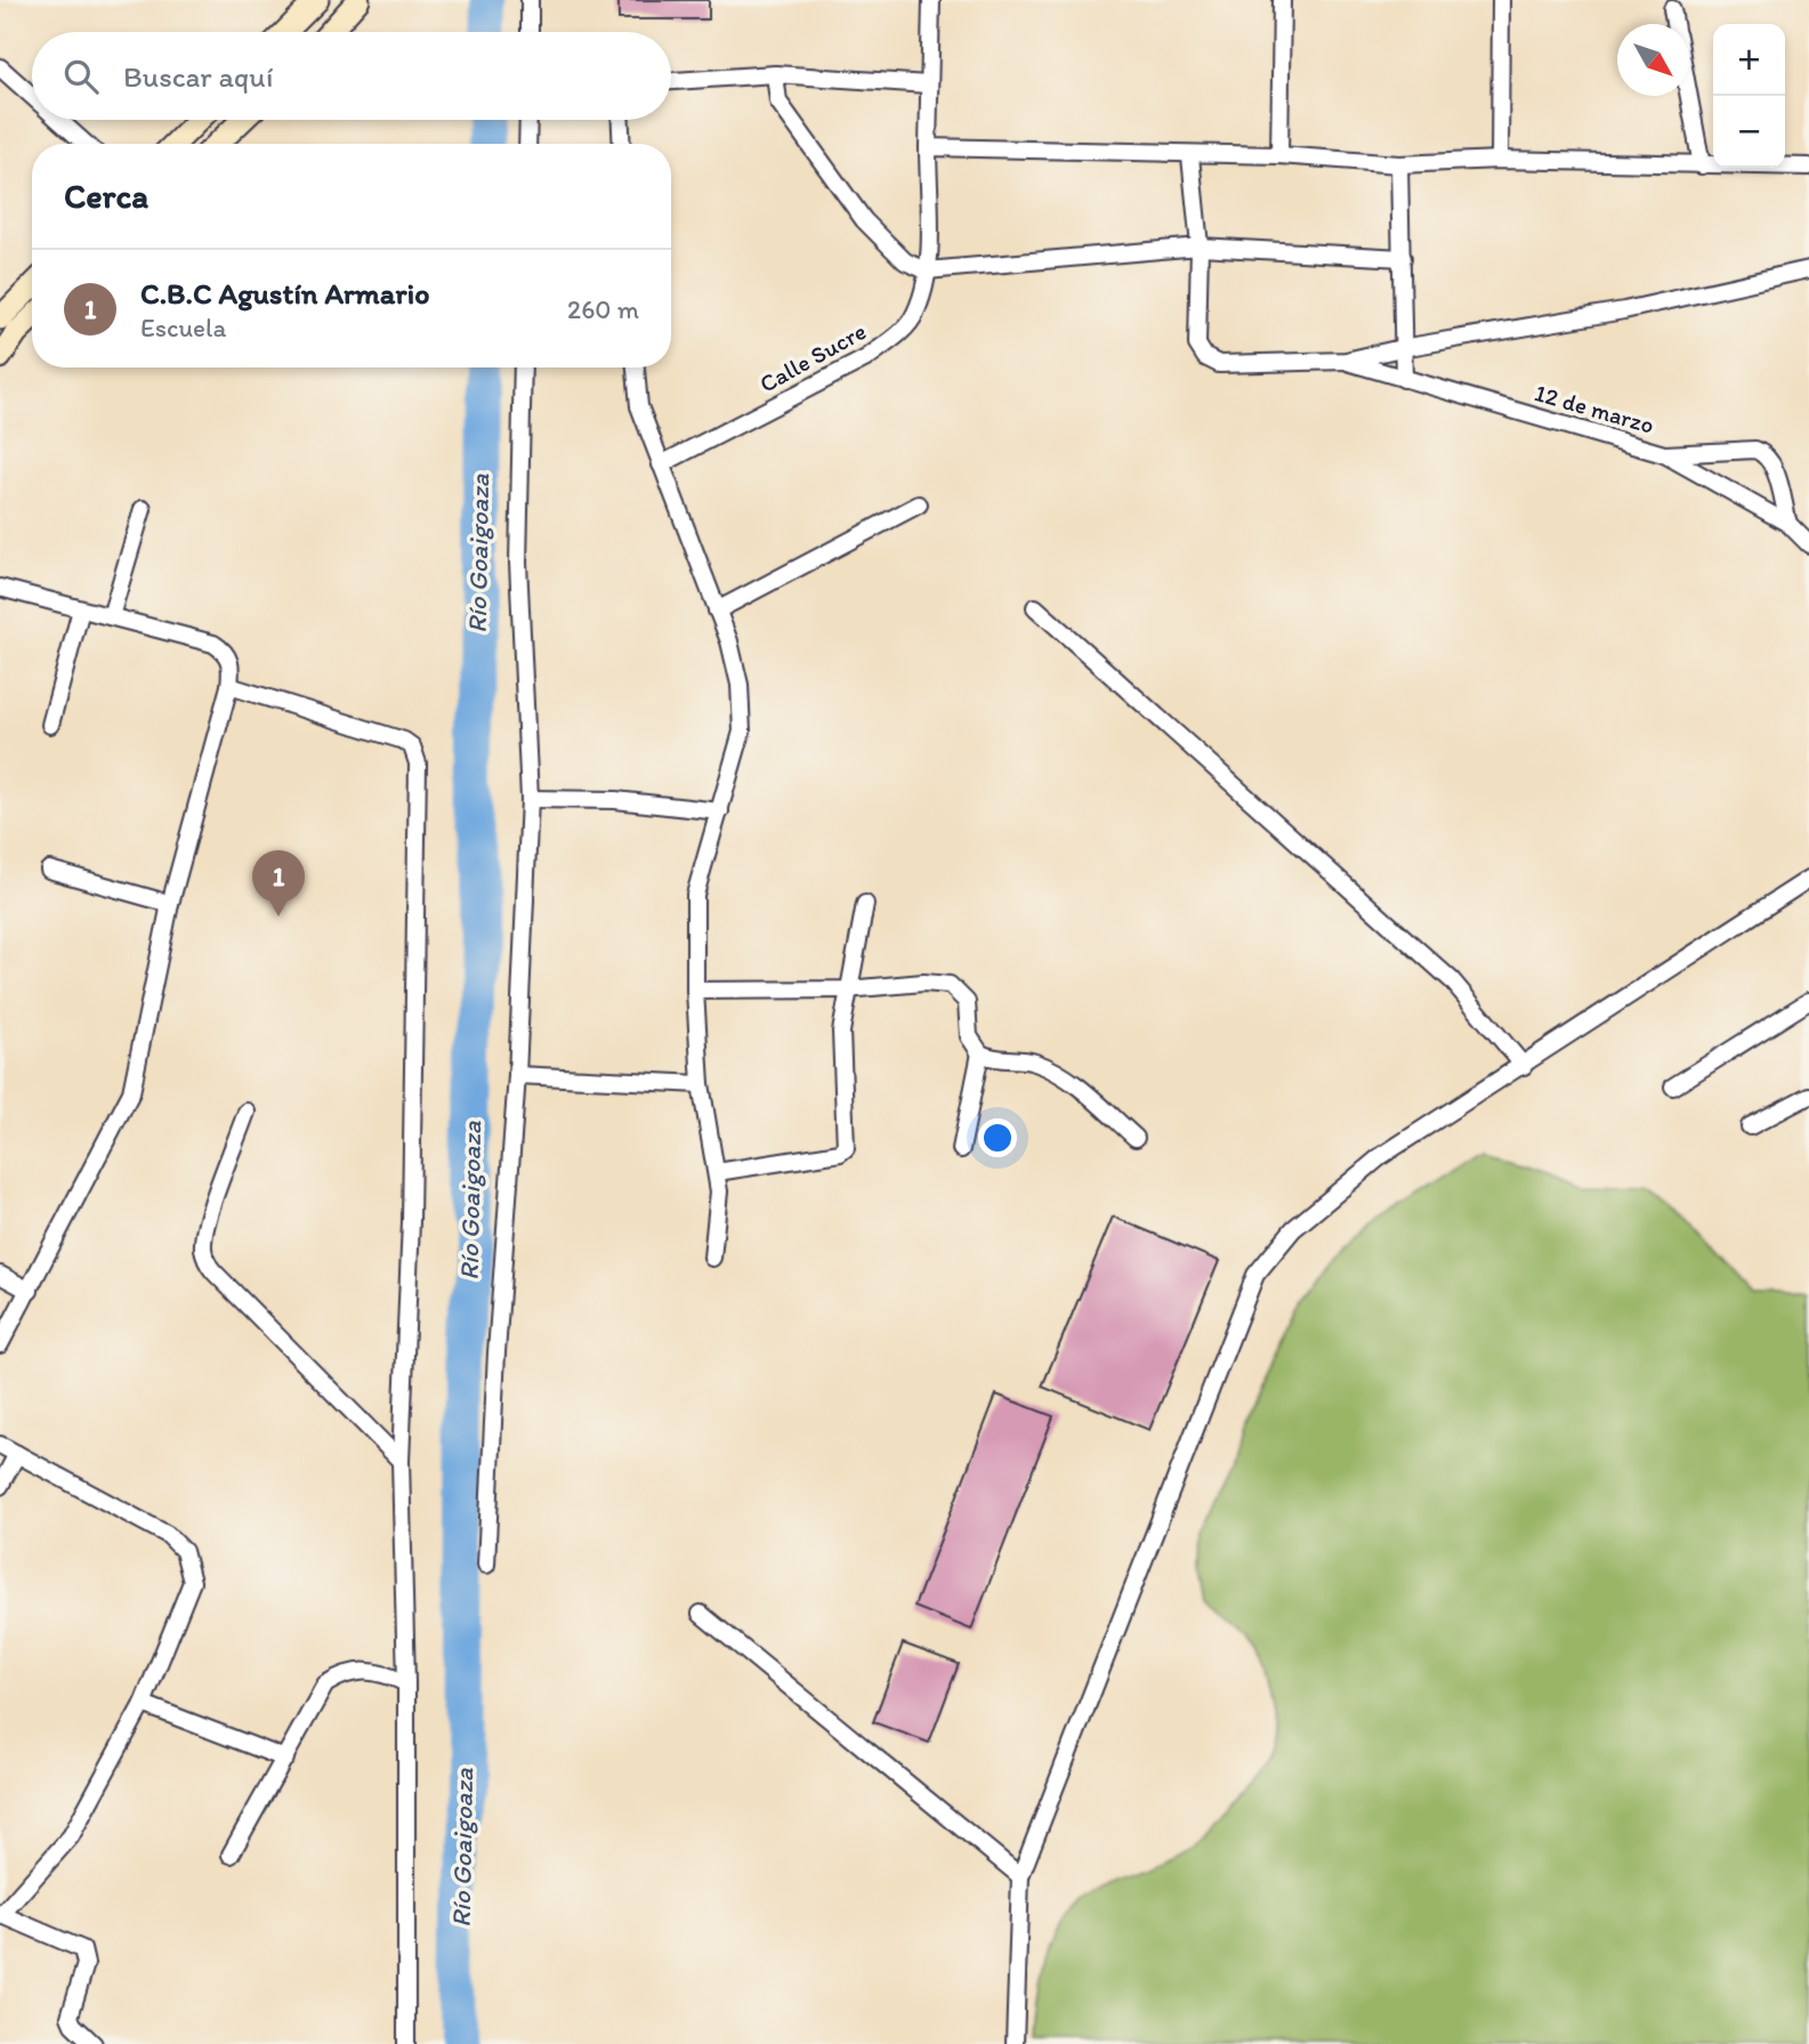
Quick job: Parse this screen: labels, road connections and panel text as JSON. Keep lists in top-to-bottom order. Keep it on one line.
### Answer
{"streets":{"street":["Calle Sucre","12 de marzo"]},"water":["Río Goaigoaza"],"north":"bottom right","page":{"map_buttons":["+","−"],"search":"Buscar aquí","heading":"Cerca","list":[{"mark":"1","name":"C.B.C Agustín Armario","note":"Escuela","value":"260 m"}],"pins":"1"}}
